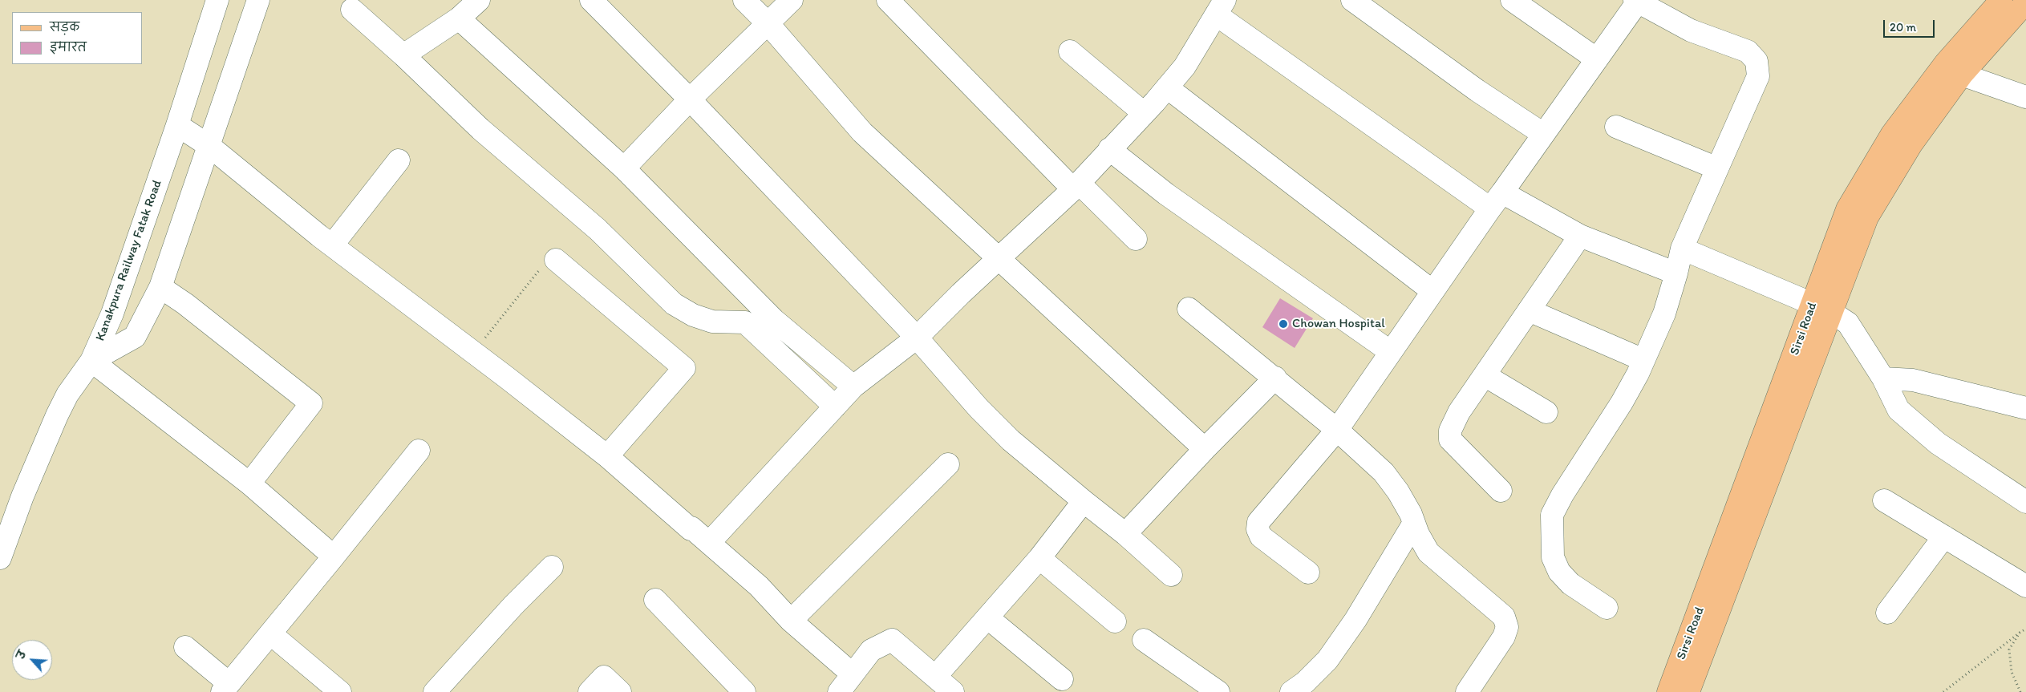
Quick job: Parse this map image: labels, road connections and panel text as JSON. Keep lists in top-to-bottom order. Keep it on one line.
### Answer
{"streets":{"main road":["Sirsi Road"],"street":["Kanakpura Railway Fatak Road"]},"places":["Chowan Hospital"],"legend":["सड़क","इमारत"],"scale_bar":"20 m","north":"top left"}
